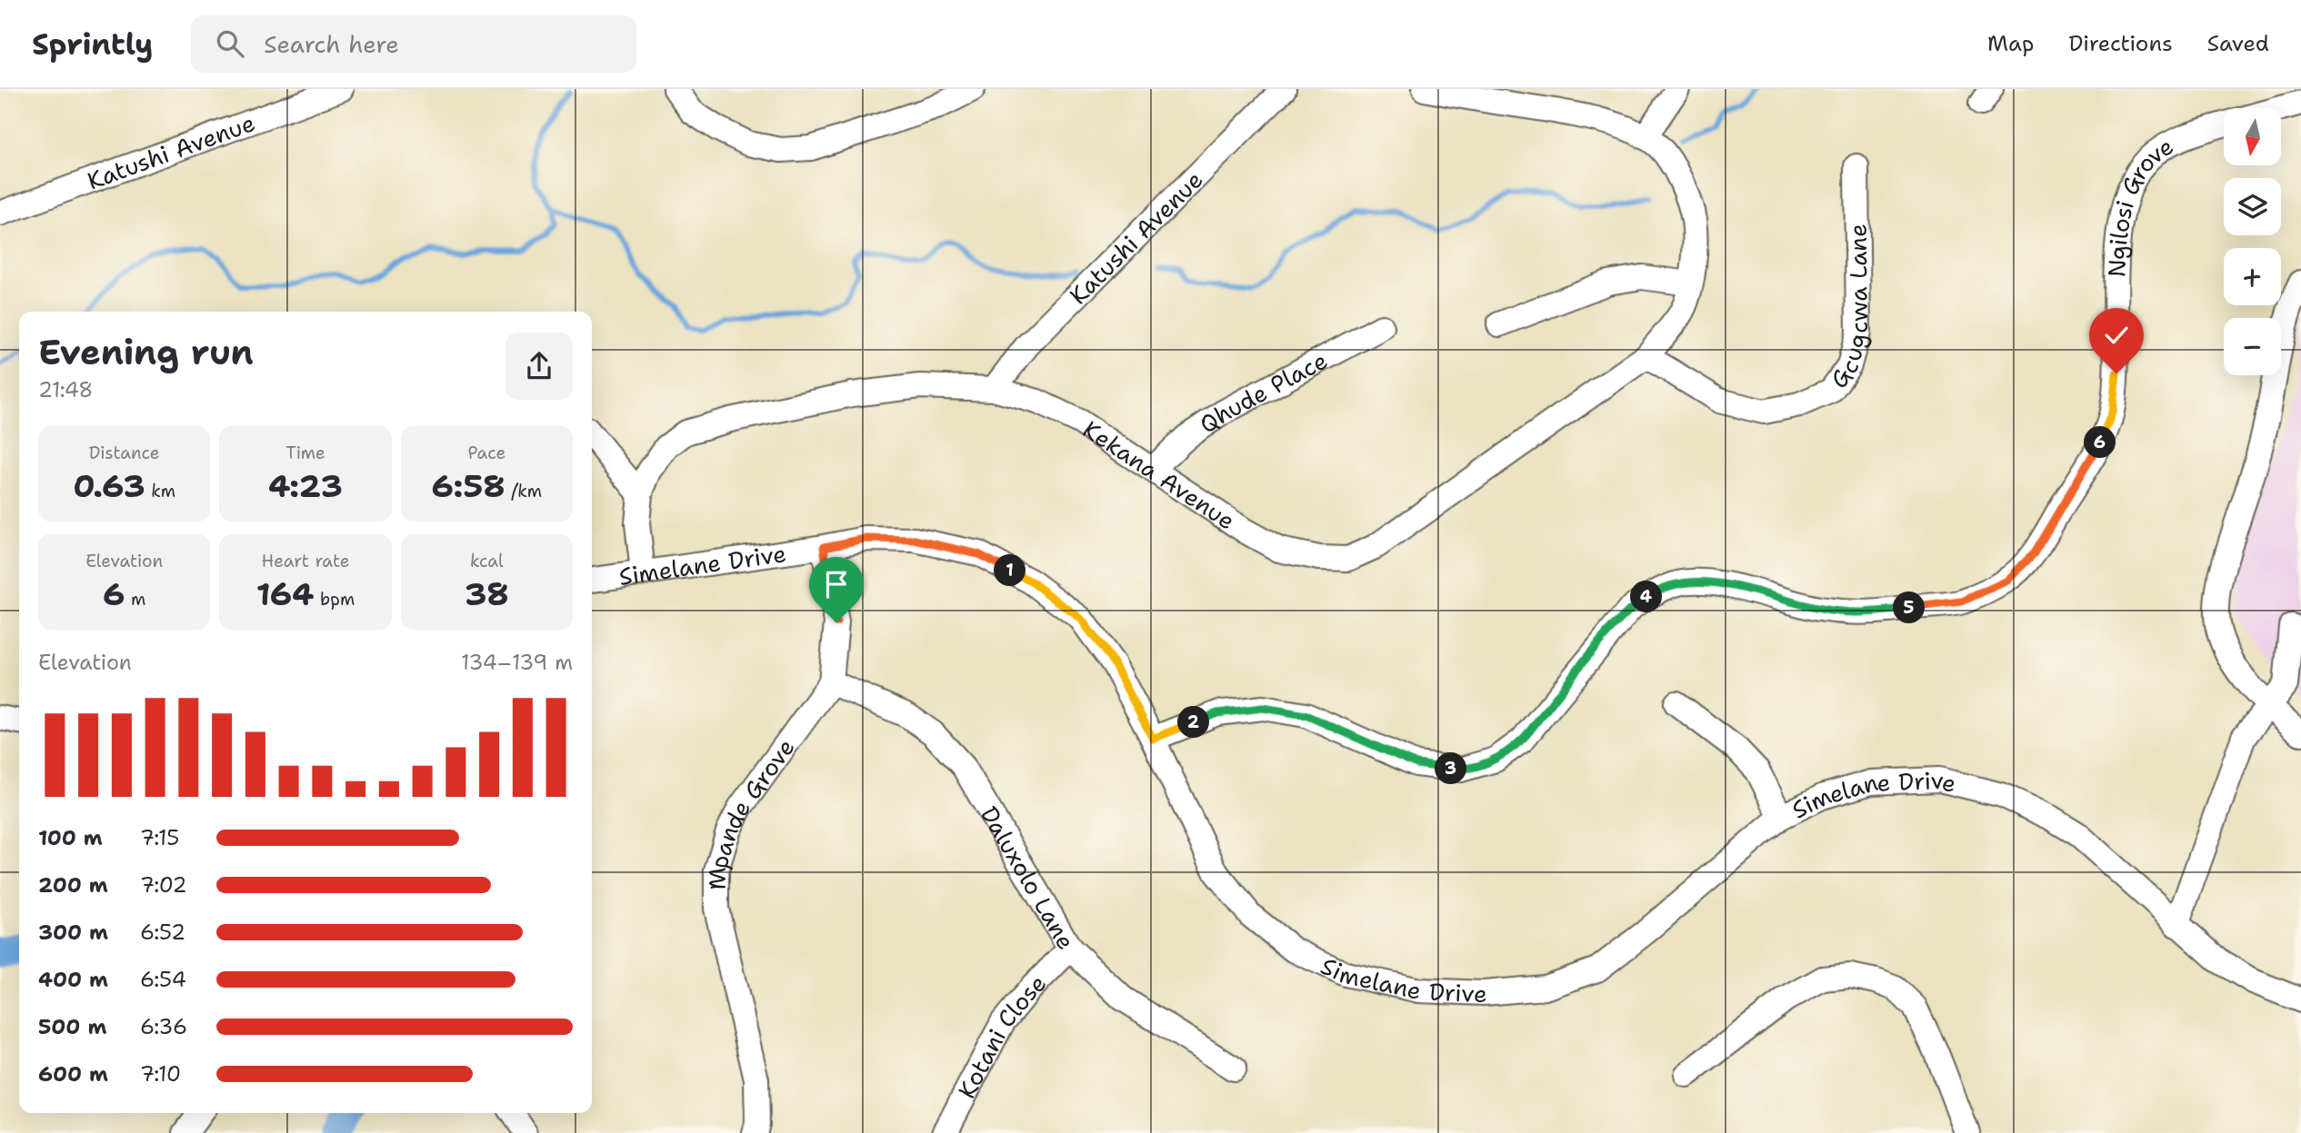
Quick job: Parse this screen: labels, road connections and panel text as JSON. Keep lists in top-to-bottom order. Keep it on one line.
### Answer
{"streets":{"street":["Katushi Avenue","Ngilosi Grove","Gcugcwa Lane","Qhude Place","Kekana Avenue","Simelane Drive","Mpande Grove","Daluxolo Lane","Kotani Close"]},"crossings":[["Katushi Avenue","Kekana Avenue"],["Ngilosi Grove","Simelane Drive"],["Gcugcwa Lane","Kekana Avenue"],["Qhude Place","Kekana Avenue"],["Kekana Avenue","Simelane Drive"],["Mpande Grove","Daluxolo Lane"],["Daluxolo Lane","Kotani Close"]],"north":"bottom","page":{"header":"Sprintly","search":"Search here","nav":["Map","Directions","Saved"],"map_buttons":["+","−"],"heading":["Evening run","21:48"],"stats":[["Distance","0.63 km"],["Time","4:23"],["Pace","6:58 /km"],["Elevation","6 m"],["Heart rate","164 bpm"],["kcal","38"]],"pins":["6","1","4","5","2","3"],"chart":["Elevation","134–139 m"],"list":[{"name":"100 m","note":"7:15"},{"name":"200 m","note":"7:02"},{"name":"300 m","note":"6:52"},{"name":"400 m","note":"6:54"},{"name":"500 m","note":"6:36"},{"name":"600 m","note":"7:10"}]}}
